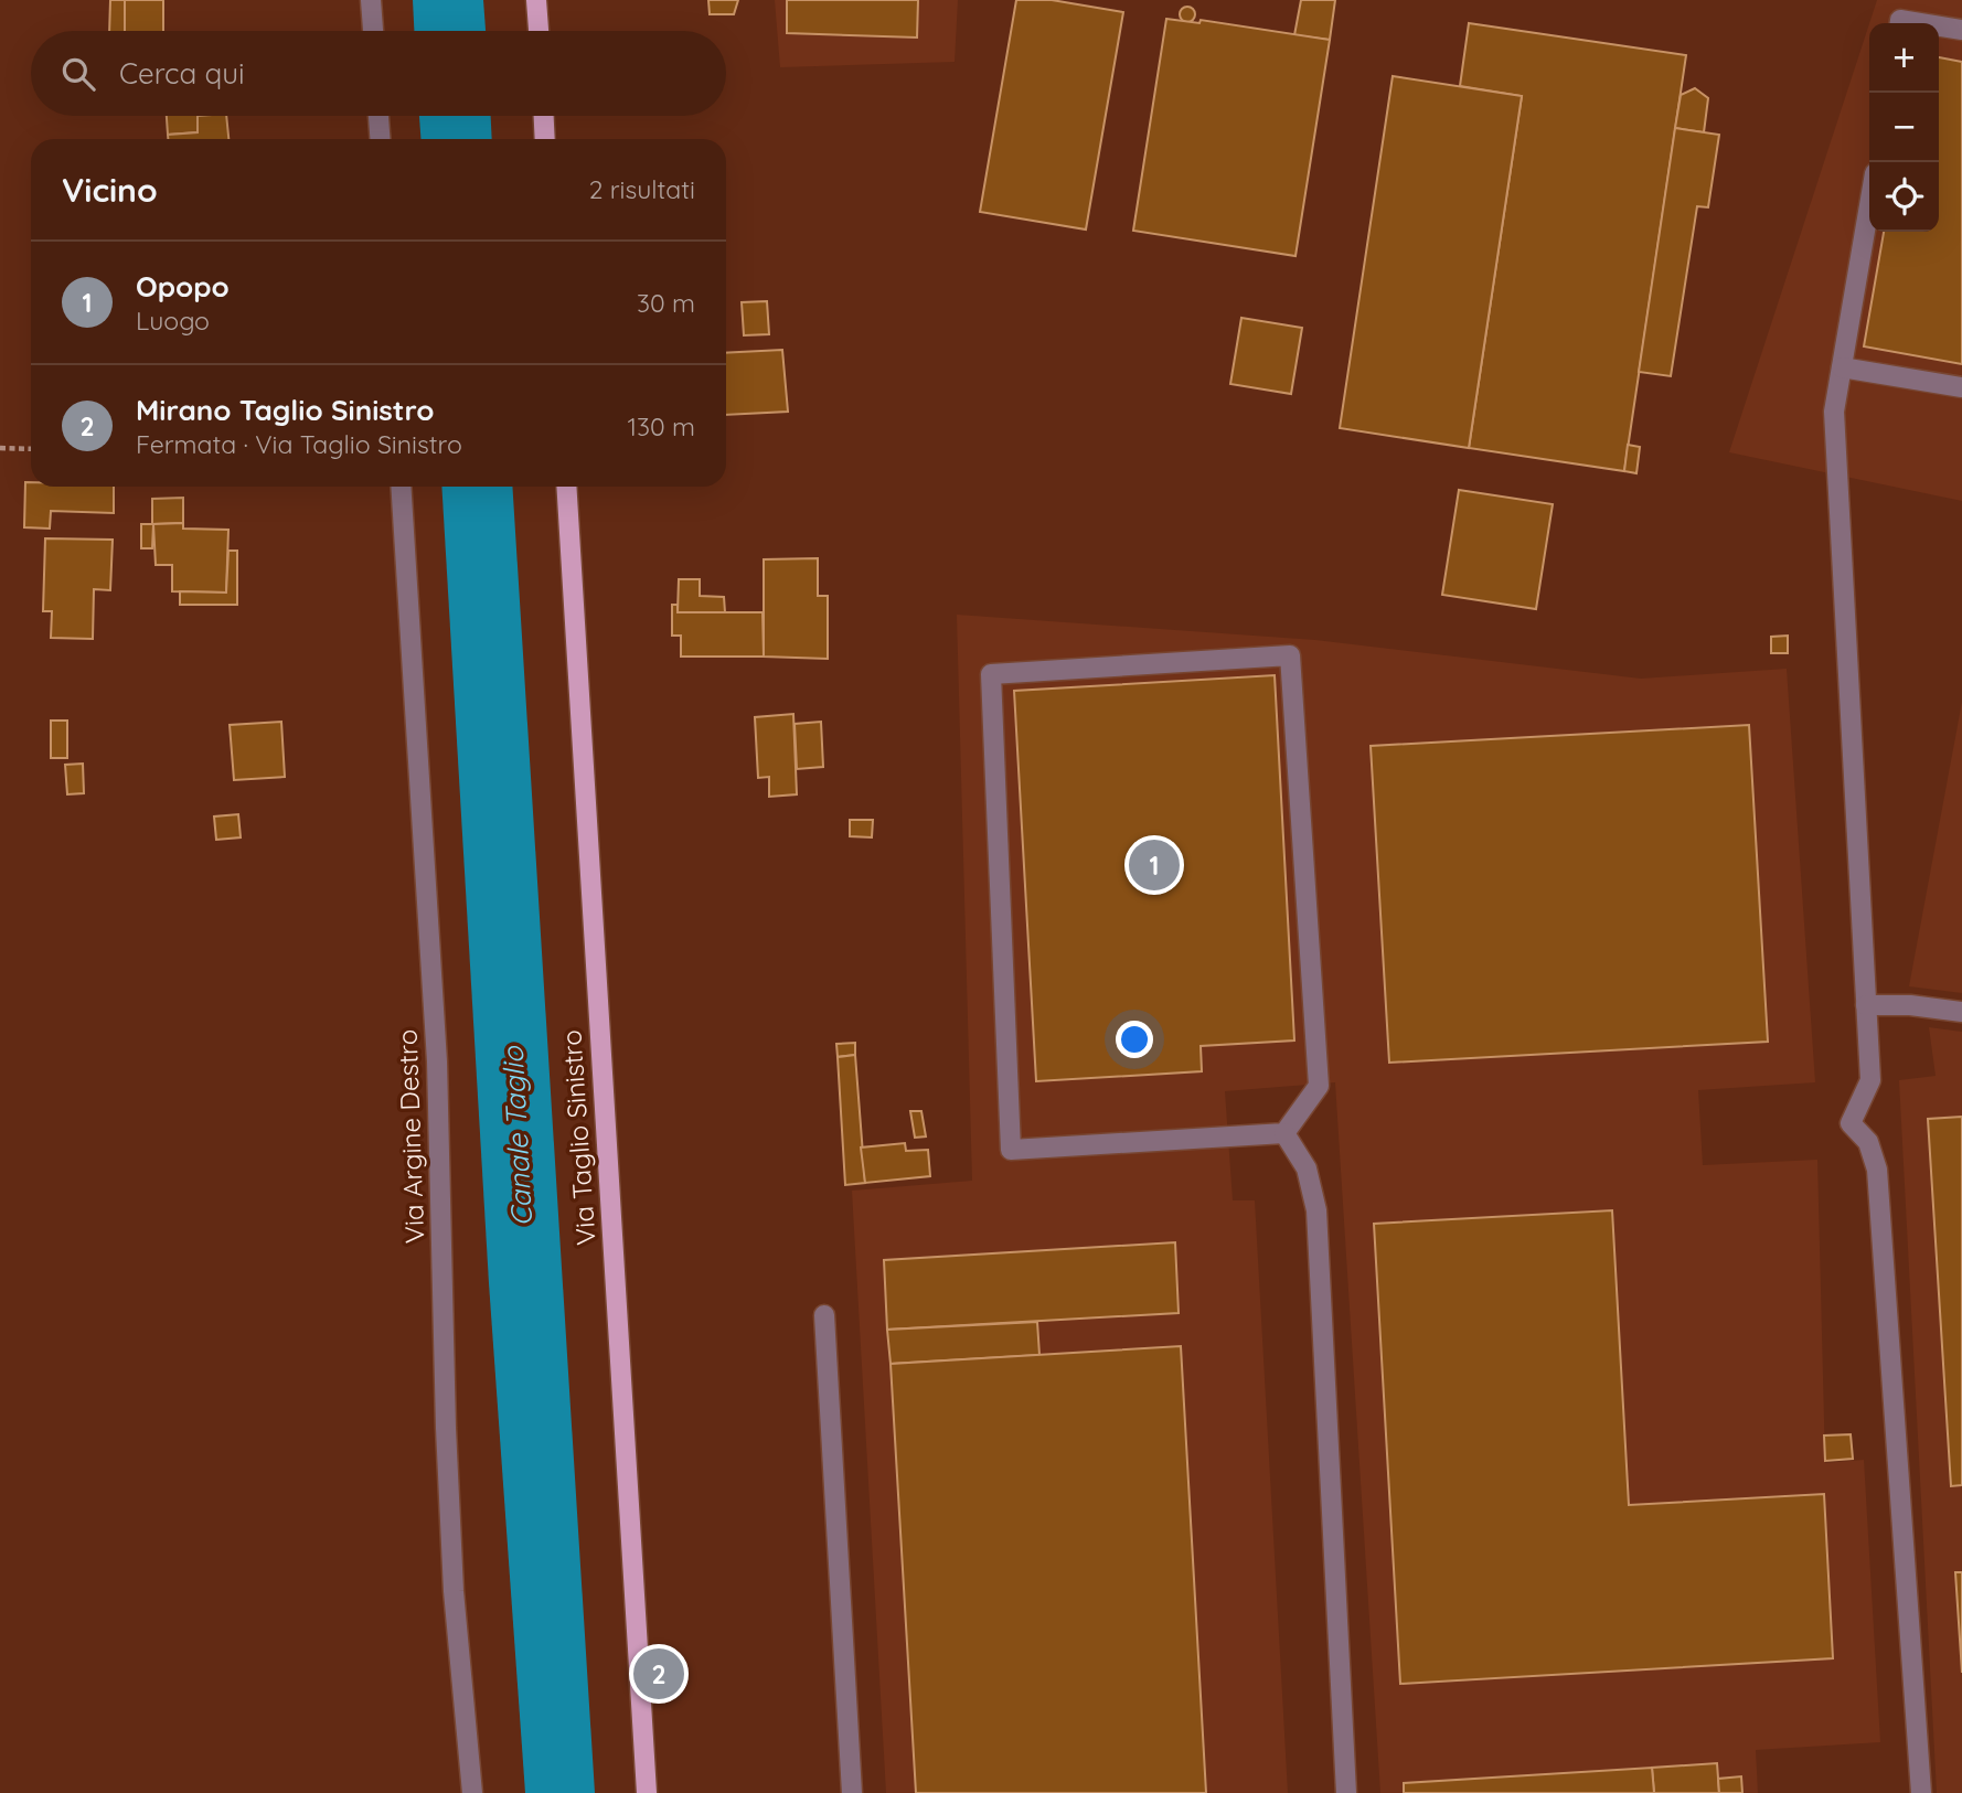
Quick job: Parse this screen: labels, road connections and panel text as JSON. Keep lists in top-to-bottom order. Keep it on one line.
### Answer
{"streets":{"main road":["Via Taglio Sinistro"],"street":["Via Argine Destro"]},"water":["Canale Taglio"],"page":{"map_buttons":["+","−"],"search":"Cerca qui","heading":["Vicino","2 risultati"],"list":[{"mark":"1","name":"Opopo","note":"Luogo","value":"30 m"},{"mark":"2","name":"Mirano Taglio Sinistro","note":"Fermata · Via Taglio Sinistro","value":"130 m"}],"pins":["1","2"]}}
